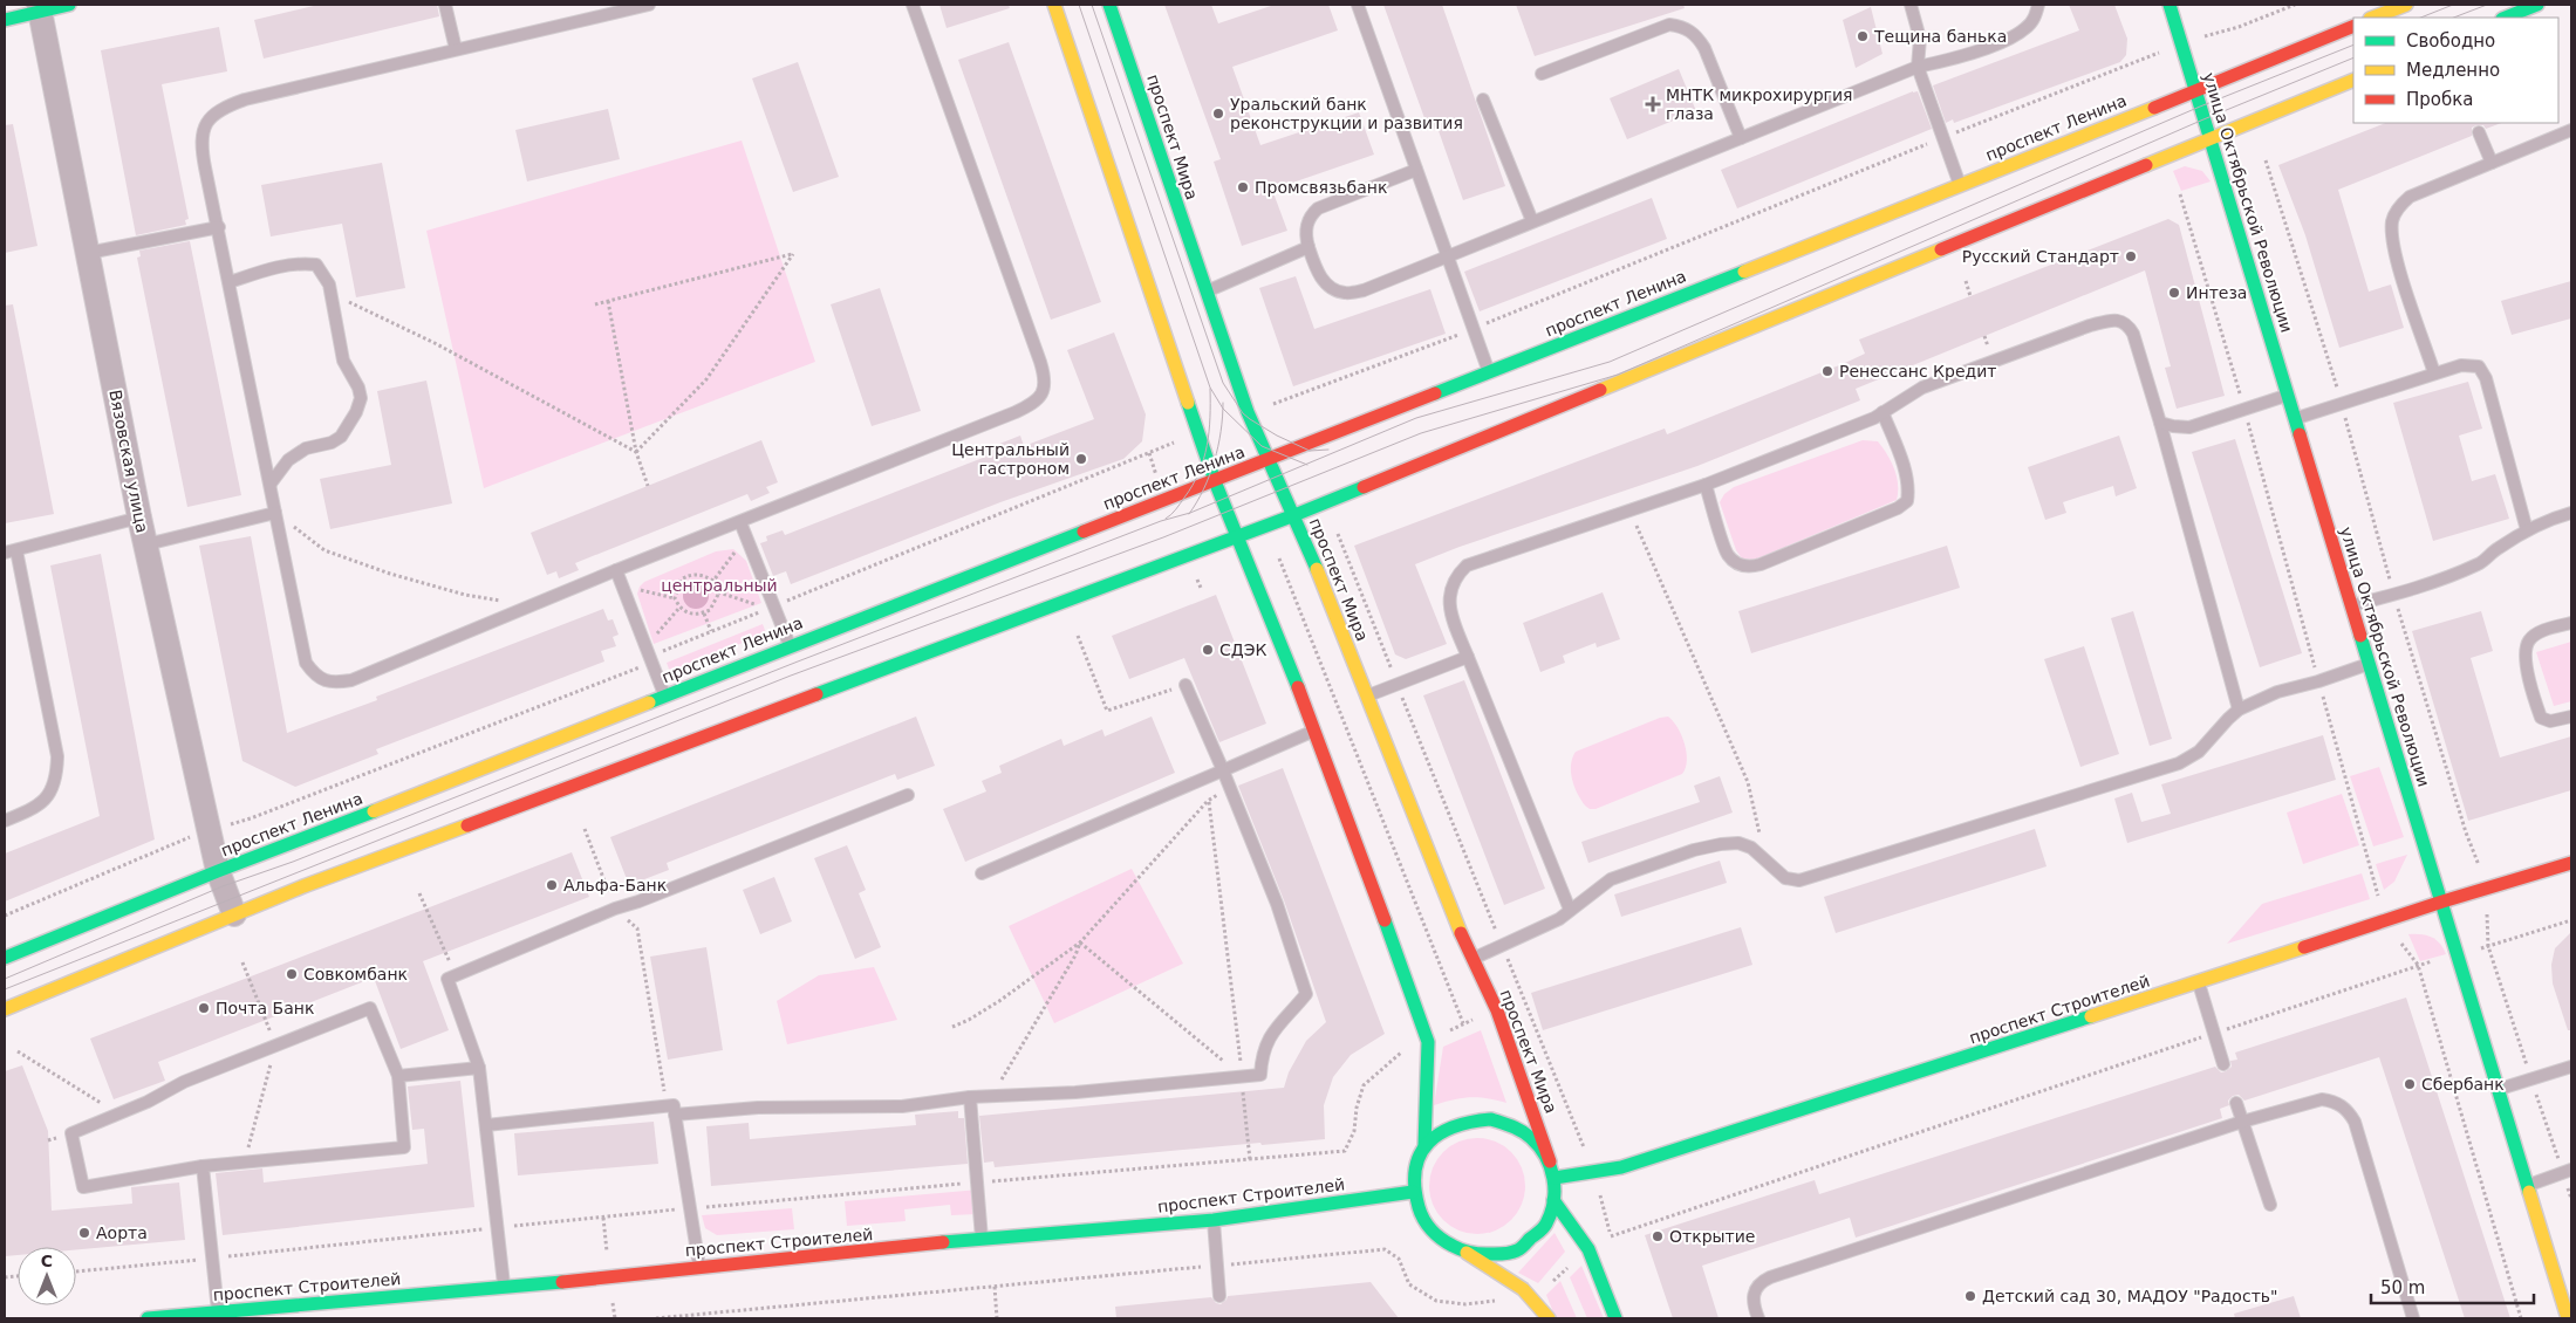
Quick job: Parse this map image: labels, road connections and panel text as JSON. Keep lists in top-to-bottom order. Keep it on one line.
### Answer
{"streets":{"main road":["проспект Ленина","проспект Мира","улица Октябрьской Революции","проспект Строителей"],"street":["Вязовская улица"]},"crossings":[["проспект Ленина","проспект Мира"],["проспект Ленина","улица Октябрьской Революции"],["проспект Ленина","Вязовская улица"],["проспект Мира","проспект Строителей"],["улица Октябрьской Революции","проспект Строителей"]],"parks":["центральный"],"places":{"other":["Тещина банька","Уральский банк реконструкции и развития","Промсвязьбанк","Русский Стандарт","Интеза","Ренессанс Кредит","Центральный гастроном","СДЭК","Альфа-Банк","Совкомбанк","Почта Банк","Сбербанк","Аорта","Открытие","Детский сад 30, МАДОУ \"Радость\""],"health":["МНТК микрохирургия глаза"]},"legend":["Свободно","Медленно","Пробка"],"scale_bar":"50 m","north":"top"}
